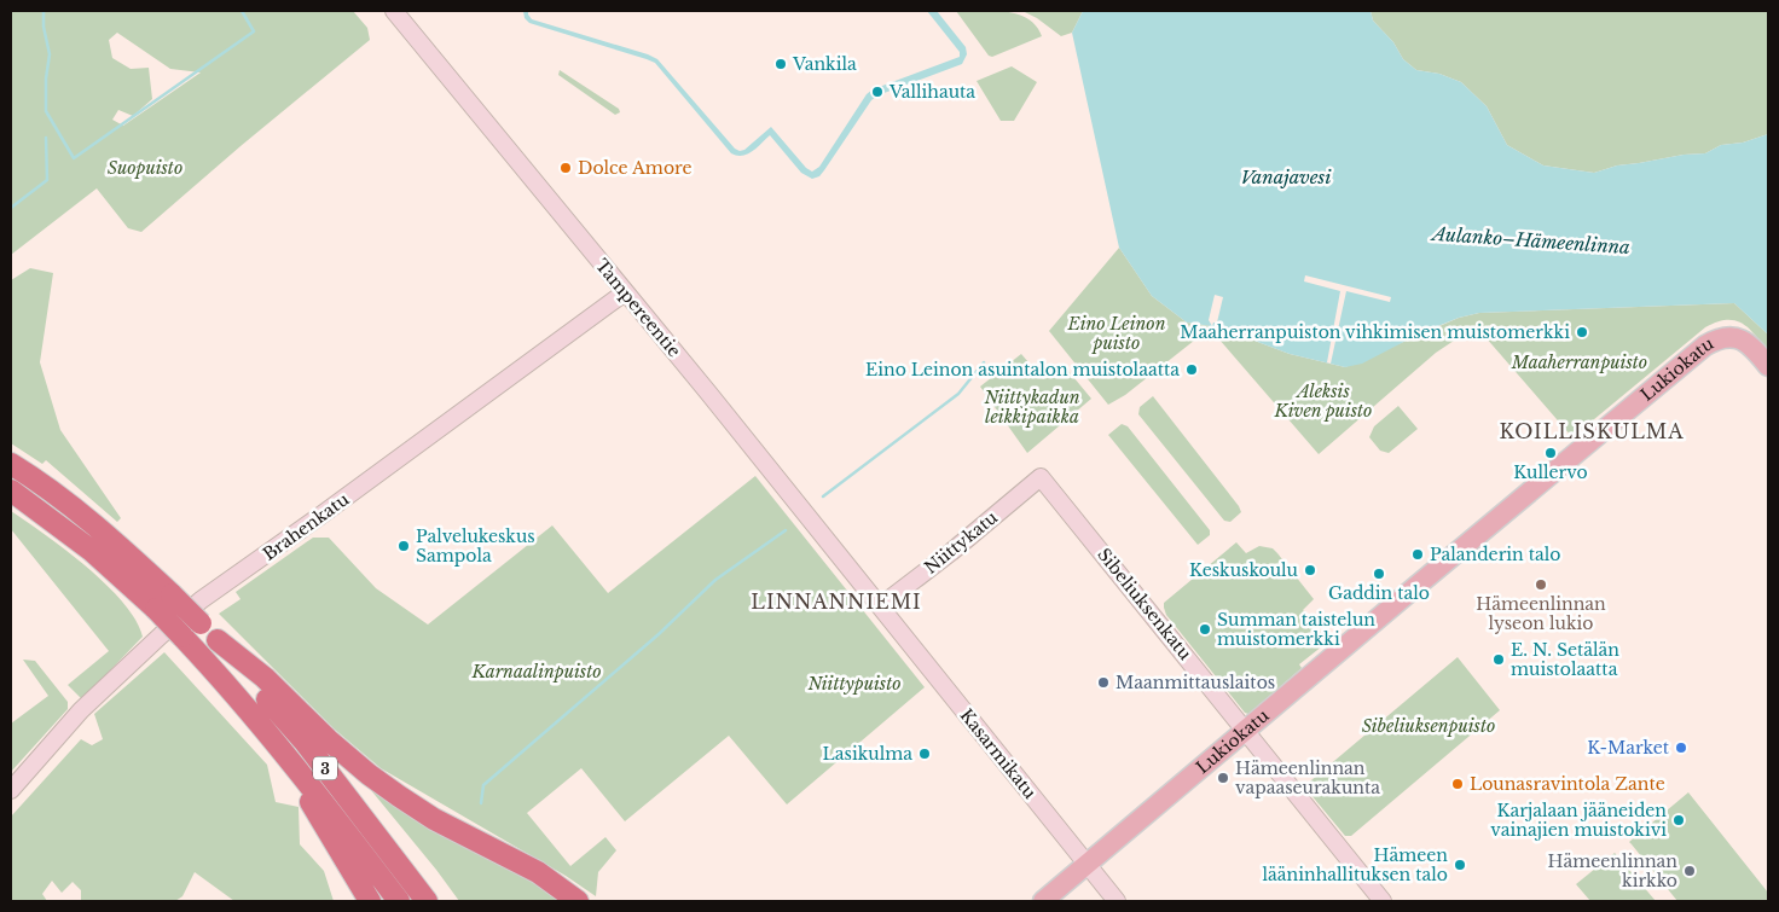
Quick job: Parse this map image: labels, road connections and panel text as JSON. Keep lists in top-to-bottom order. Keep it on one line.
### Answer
{"streets":{"highway":["3"],"main road":["Tampereentie","Lukiokatu","Brahenkatu","Niittykatu","Sibeliuksenkatu","Kasarmikatu"]},"crossings":[["Tampereentie","Brahenkatu"],["Tampereentie","Niittykatu"],["Tampereentie","Kasarmikatu"],["Lukiokatu","Sibeliuksenkatu"],["Lukiokatu","Kasarmikatu"],["Niittykatu","Sibeliuksenkatu"],["Niittykatu","Kasarmikatu"]],"districts":["KOILLISKULMA","LINNANNIEMI"],"water":["Vanajavesi","Aulanko–Hämeenlinna"],"parks":["Suopuisto","Eino Leinon puisto","Maaherranpuisto","Aleksis Kiven puisto","Niittykadun leikkipaikka","Karnaalinpuisto","Niittypuisto","Sibeliuksenpuisto"],"places":["Vankila","Vallihauta","Dolce Amore","Maaherranpuiston vihkimisen muistomerkki","Eino Leinon asuintalon muistolaatta","Kullervo","Palvelukeskus Sampola","Palanderin talo","Keskuskoulu","Gaddin talo","Hämeenlinnan lyseon lukio","Summan taistelun muistomerkki","E. N. Setälän muistolaatta","Maanmittauslaitos","K-Market","Lasikulma","Hämeenlinnan vapaaseurakunta","Lounasravintola Zante","Karjalaan jääneiden vainajien muistokivi","Hämeen lääninhallituksen talo","Hämeenlinnan kirkko"]}
